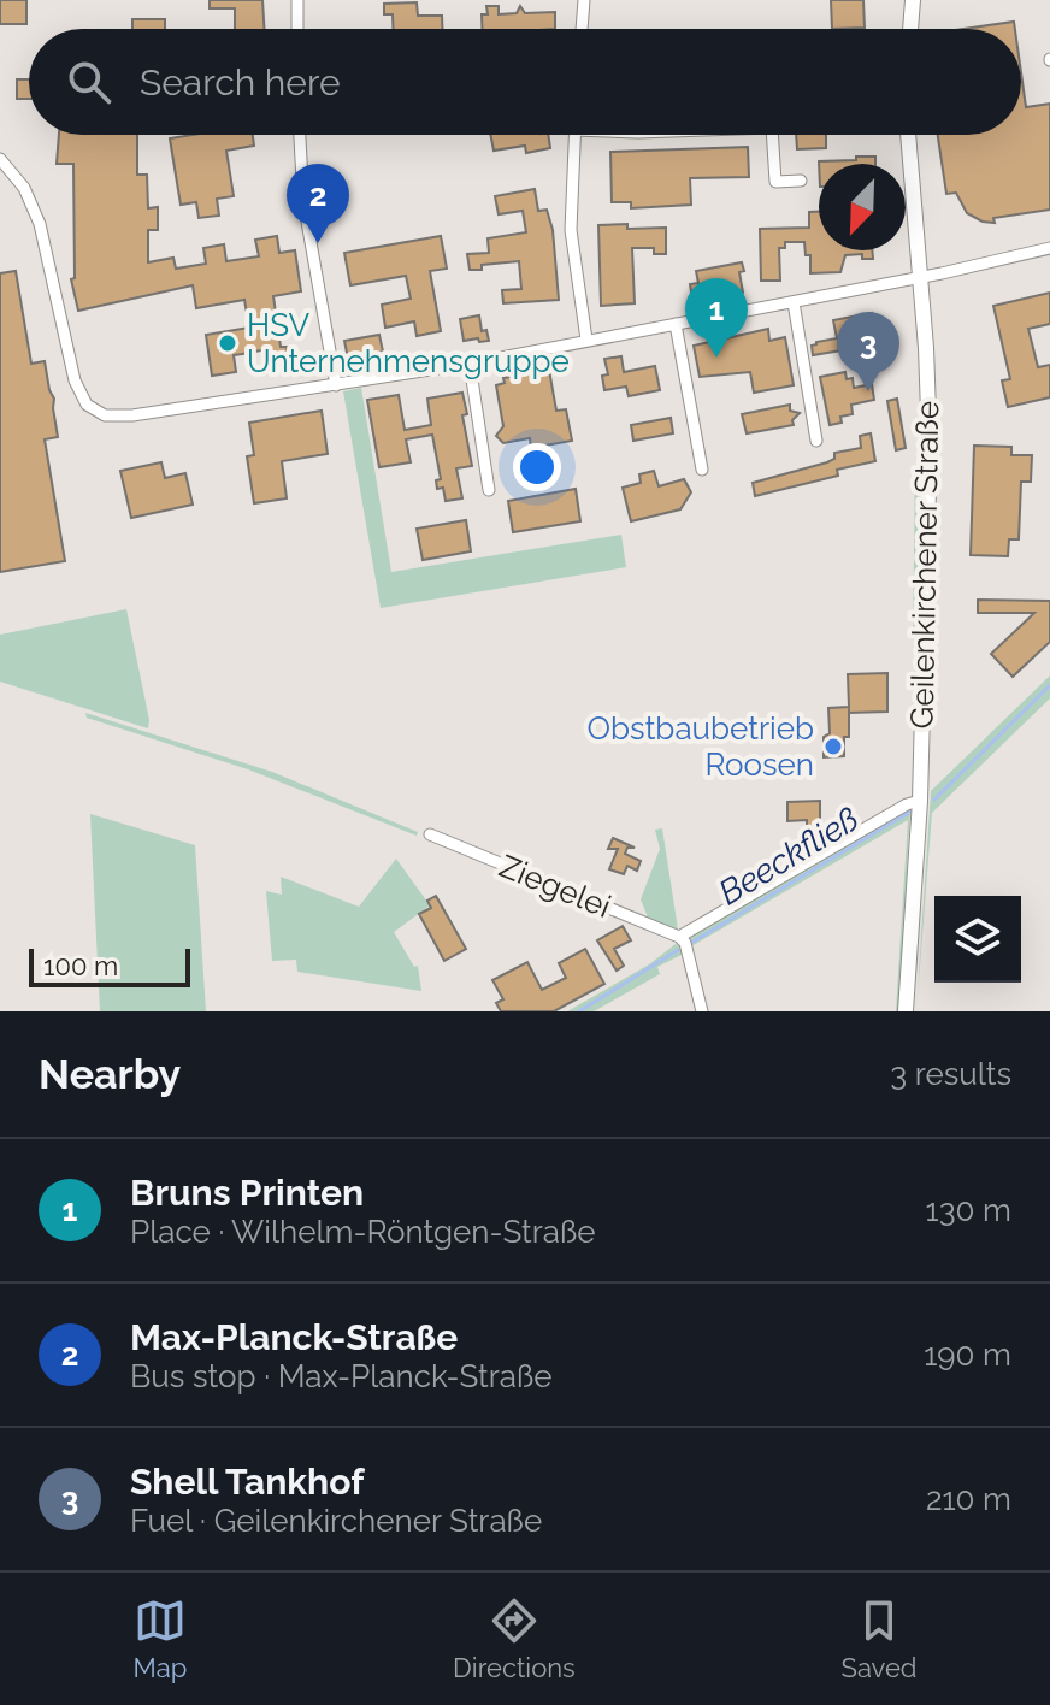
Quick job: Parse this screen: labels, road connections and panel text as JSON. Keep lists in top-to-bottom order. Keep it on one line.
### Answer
{"streets":{"street":["Geilenkirchener Straße","Ziegelei"]},"water":["Beeckfließ"],"places":["HSV Unternehmensgruppe","Obstbaubetrieb Roosen"],"scale_bar":"100 m","north":"bottom left","page":{"search":"Search here","pins":["2","1","3"],"scale":"100 m","heading":["Nearby","3 results"],"list":[{"mark":"1","name":"Bruns Printen","note":"Place · Wilhelm-Röntgen-Straße","value":"130 m"},{"mark":"2","name":"Max-Planck-Straße","note":"Bus stop · Max-Planck-Straße","value":"190 m"},{"mark":"3","name":"Shell Tankhof","note":"Fuel · Geilenkirchener Straße","value":"210 m"}],"nav":["Map","Directions","Saved"]}}
